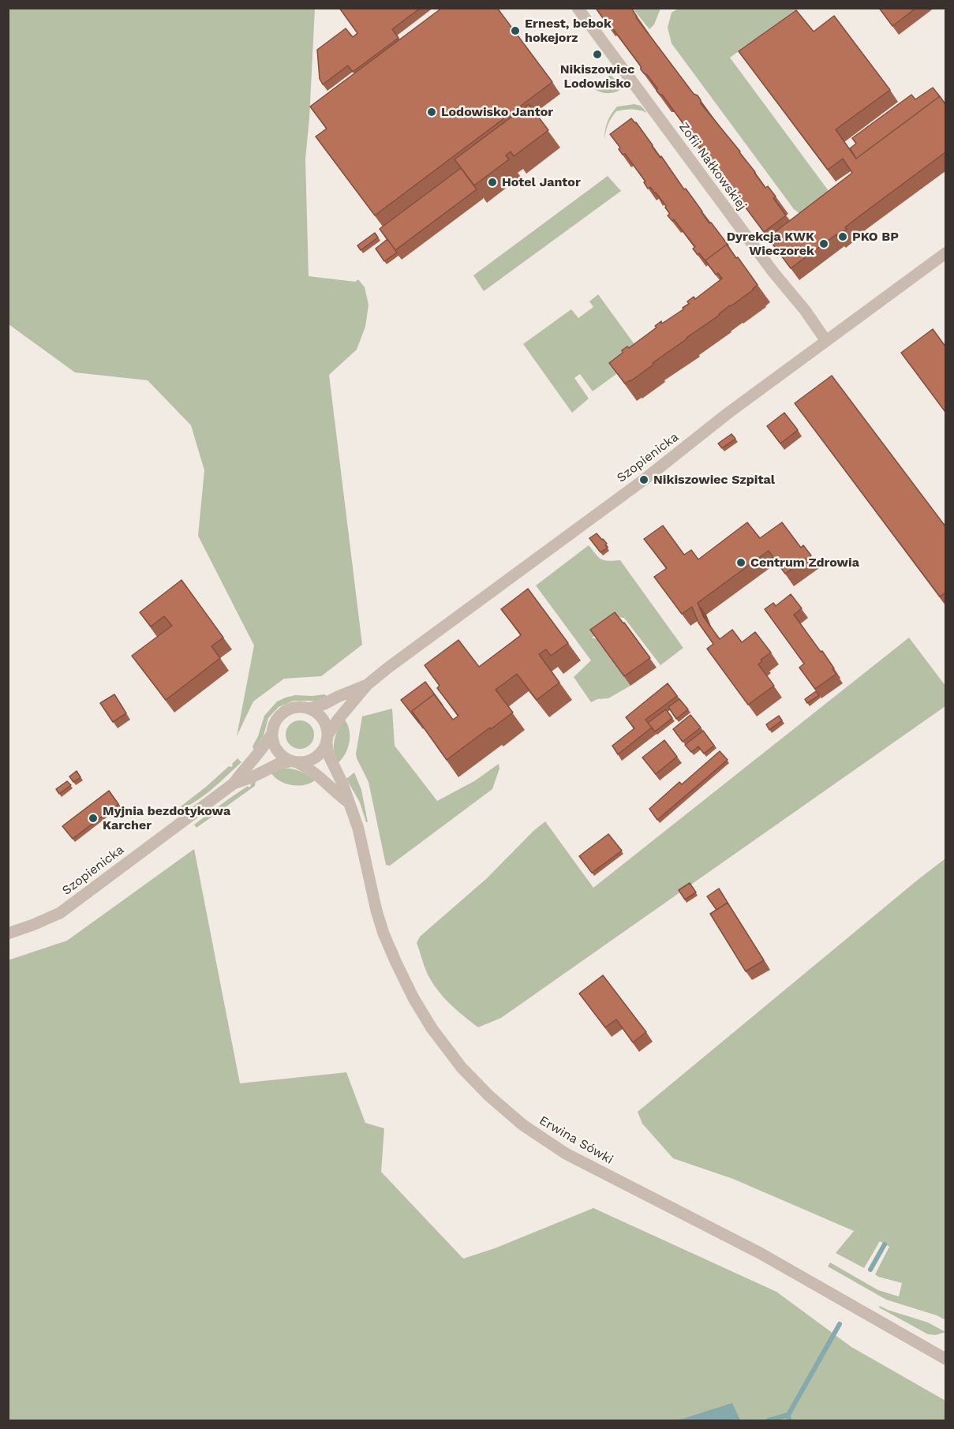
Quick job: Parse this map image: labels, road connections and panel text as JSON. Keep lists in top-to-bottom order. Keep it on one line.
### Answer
{"streets":{"street":["Zofii Nałkowskiej","Szopienicka","Erwina Sówki"]},"crossings":[["Zofii Nałkowskiej","Szopienicka"],["Szopienicka","Erwina Sówki"]],"places":["Ernest, bebok hokejorz","Nikiszowiec Lodowisko","Lodowisko Jantor","Hotel Jantor","PKO BP","Dyrekcja KWK Wieczorek","Nikiszowiec Szpital","Centrum Zdrowia","Myjnia bezdotykowa Karcher"]}
